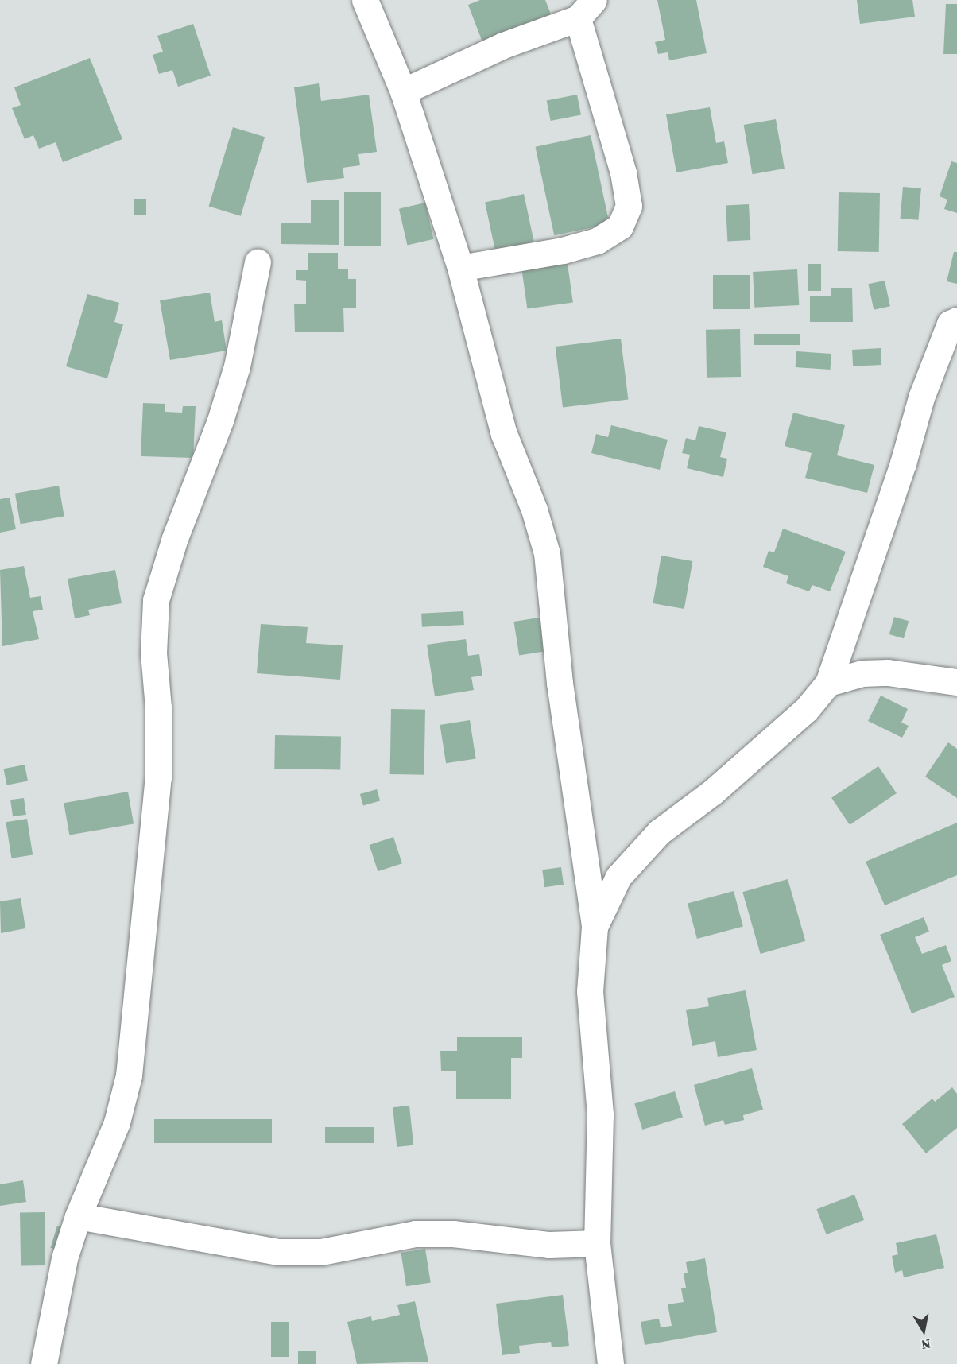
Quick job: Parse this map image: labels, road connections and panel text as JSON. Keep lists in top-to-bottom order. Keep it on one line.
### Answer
{"north":"bottom"}
